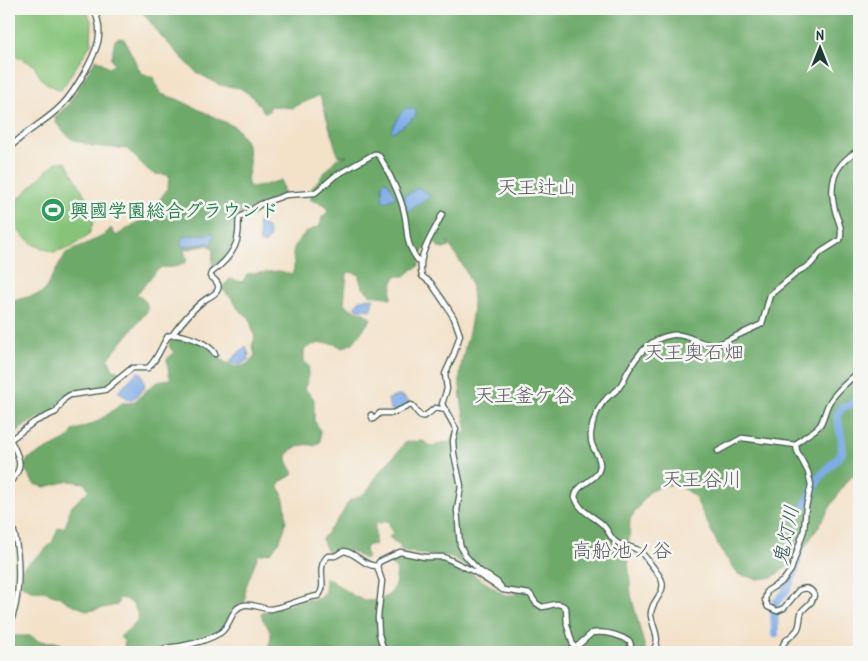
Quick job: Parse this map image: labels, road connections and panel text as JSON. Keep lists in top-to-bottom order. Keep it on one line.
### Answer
{"districts":["天王辻山","天王奥石畑","天王釜ケ谷","天王谷川","高船池ノ谷"],"water":["鬼灯川"],"places":{"sports":["興國学園総合グラウンド"]},"north":"top"}
